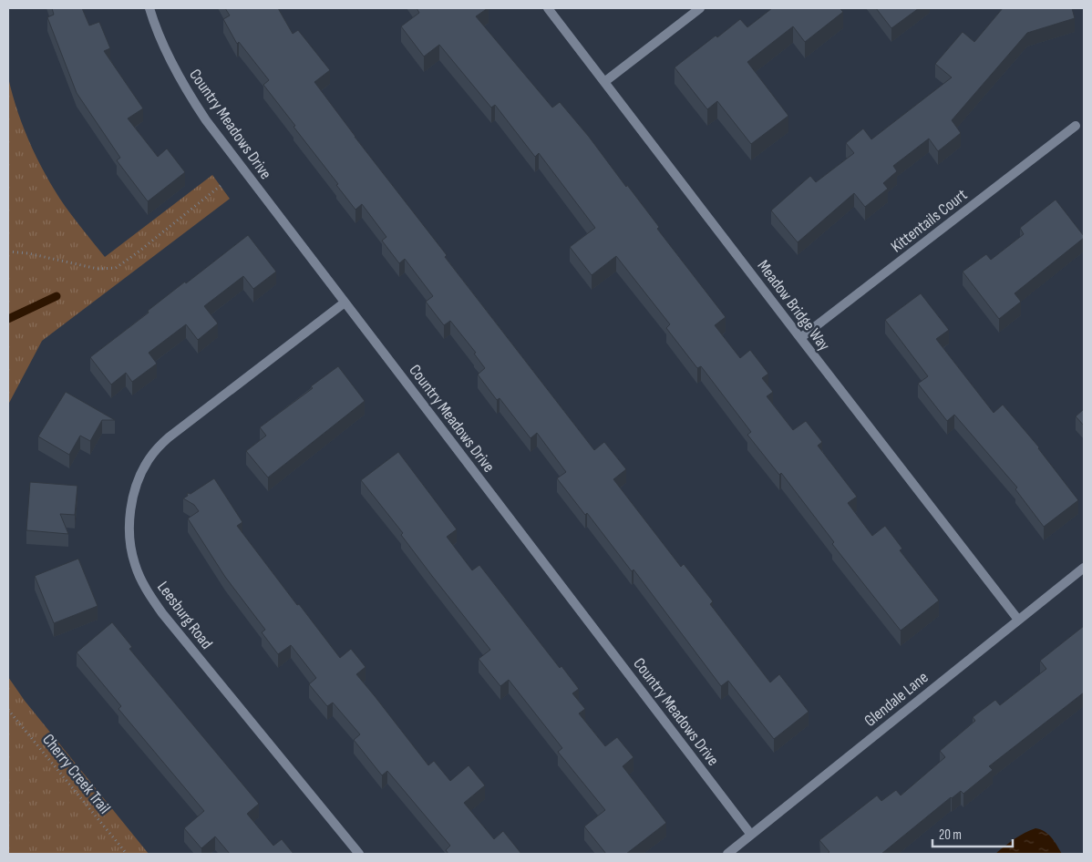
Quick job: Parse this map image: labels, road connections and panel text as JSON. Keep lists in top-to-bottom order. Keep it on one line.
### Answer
{"streets":{"street":["Country Meadows Drive","Kittentails Court","Meadow Bridge Way","Leesburg Road","Glendale Lane"],"path":["Cherry Creek Trail"]},"crossings":[["Country Meadows Drive","Leesburg Road"],["Country Meadows Drive","Glendale Lane"],["Kittentails Court","Meadow Bridge Way"],["Meadow Bridge Way","Glendale Lane"]],"scale_bar":"20 m"}
